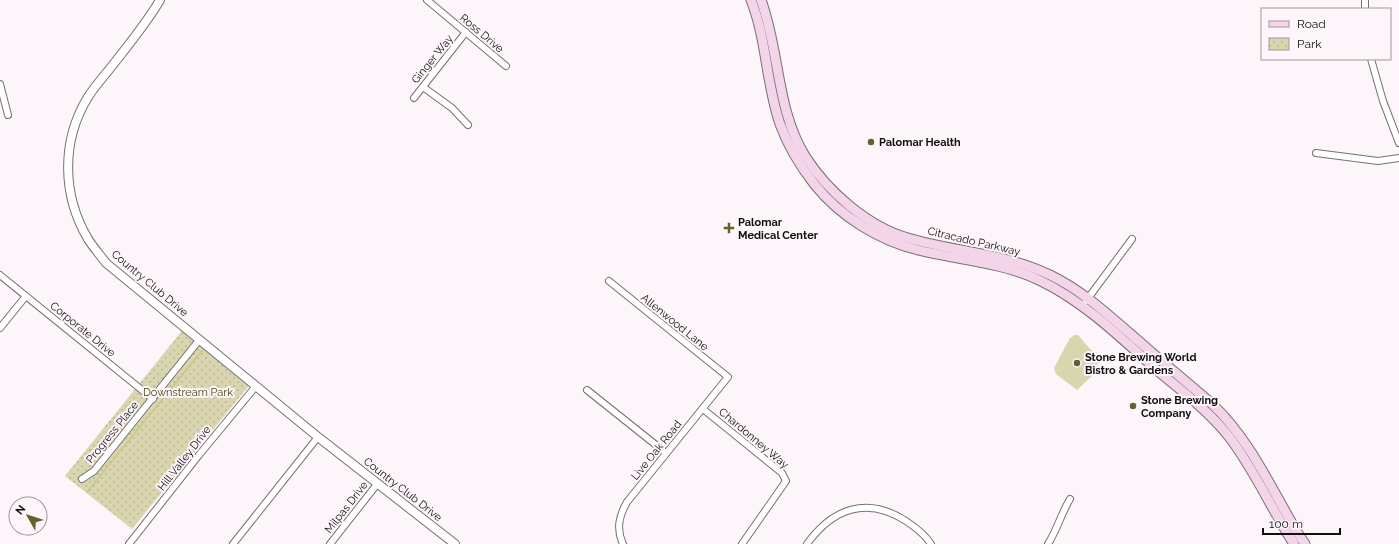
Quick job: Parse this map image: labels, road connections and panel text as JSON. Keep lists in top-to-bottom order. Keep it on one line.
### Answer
{"streets":{"main road":["Citracado Parkway"],"street":["Ross Drive","Ginger Way","Country Club Drive","Allenwood Lane","Corporate Drive","Progress Place","Chardonney Way","Live Oak Road","Hill Valley Drive","Milpas Drive"]},"crossings":[["Ross Drive","Ginger Way"],["Country Club Drive","Progress Place"],["Country Club Drive","Hill Valley Drive"],["Country Club Drive","Milpas Drive"],["Allenwood Lane","Live Oak Road"],["Corporate Drive","Progress Place"],["Chardonney Way","Live Oak Road"]],"parks":["Downstream Park"],"places":{"other":["Palomar Health","Stone Brewing World Bistro & Gardens","Stone Brewing Company"],"health":["Palomar Medical Center"]},"legend":["Road","Park"],"scale_bar":"100 m","north":"top left"}
